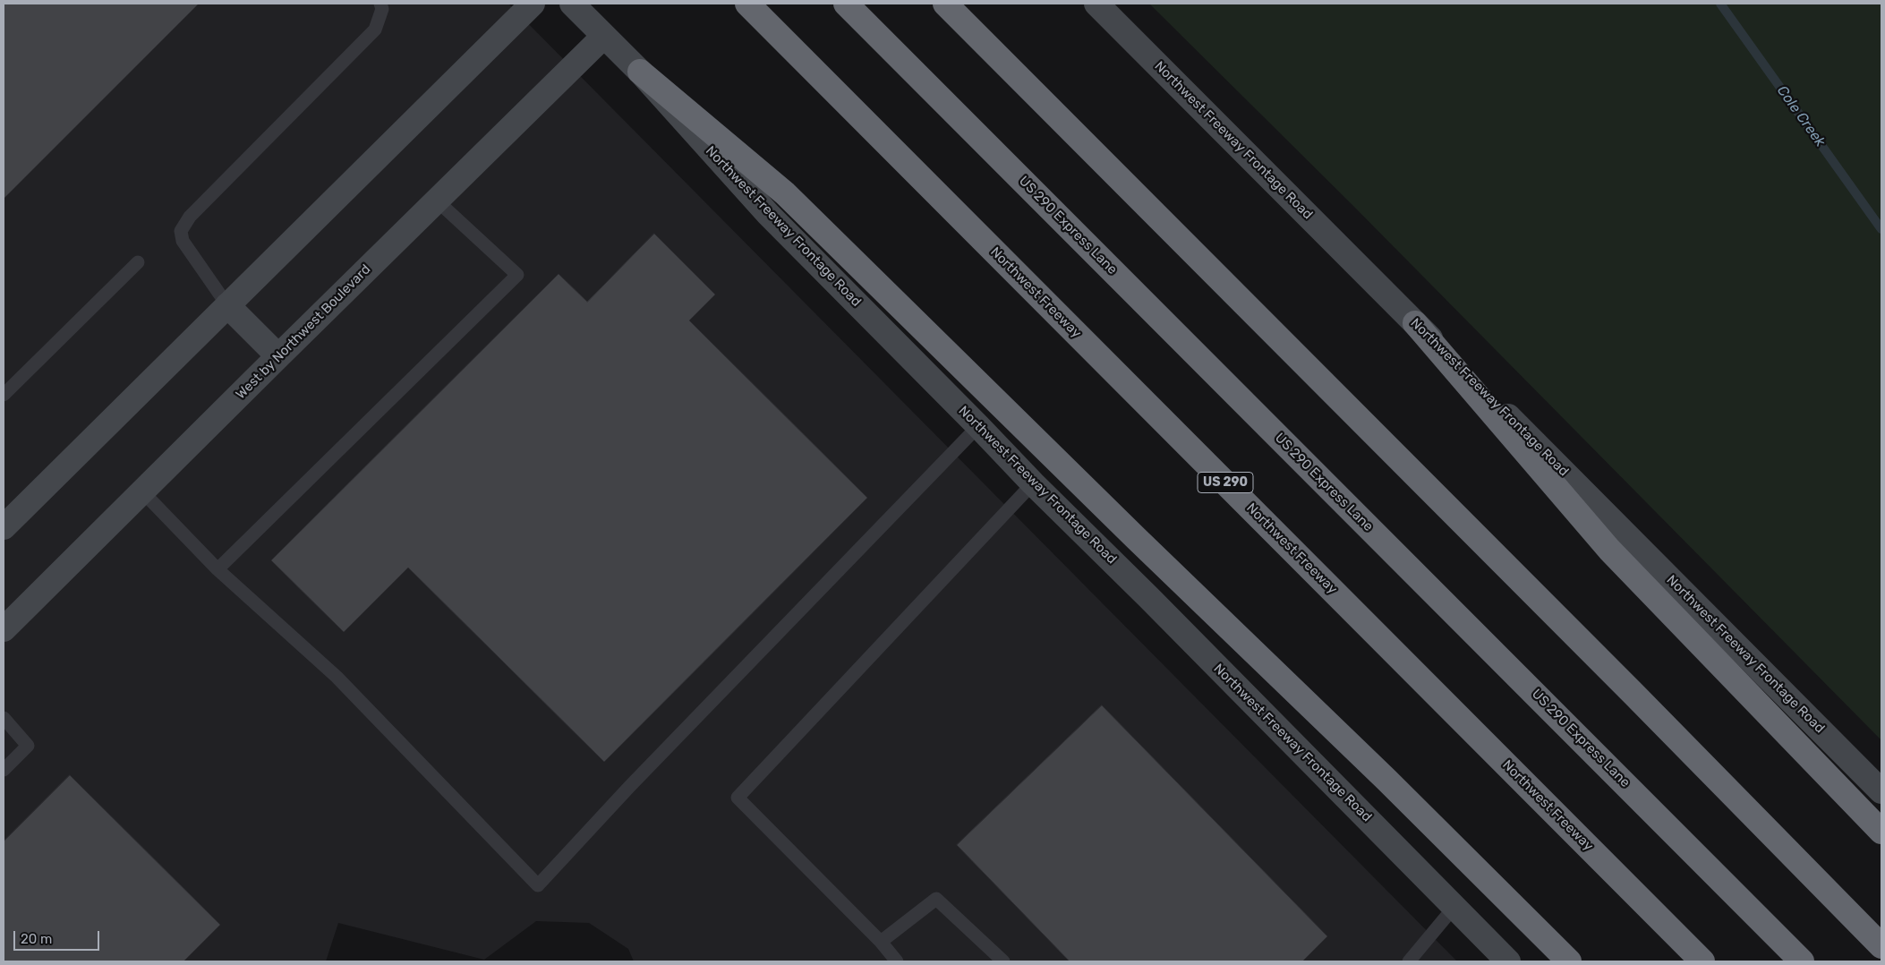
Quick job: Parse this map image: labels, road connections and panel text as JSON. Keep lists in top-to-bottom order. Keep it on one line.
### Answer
{"streets":{"highway":["US 290 Express Lane","Northwest Freeway","US 290"],"main road":["Northwest Freeway Frontage Road","West by Northwest Boulevard"]},"crossings":[["Northwest Freeway Frontage Road","West by Northwest Boulevard"]],"water":["Cole Creek"],"scale_bar":"20 m"}
